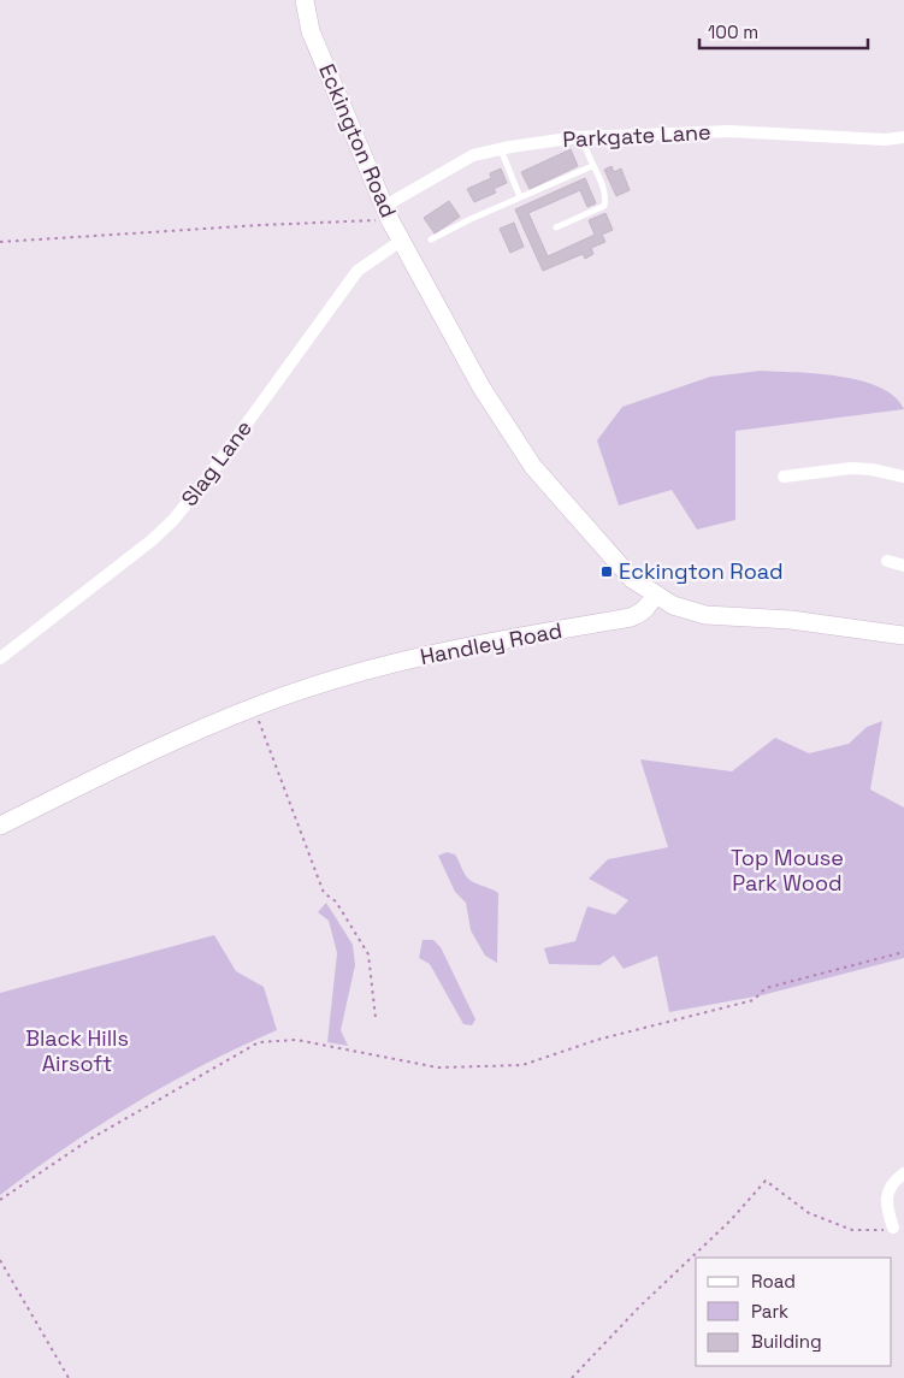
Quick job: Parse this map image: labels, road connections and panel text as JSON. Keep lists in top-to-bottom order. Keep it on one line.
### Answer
{"streets":{"main road":["Eckington Road","Handley Road"],"street":["Parkgate Lane","Slag Lane"]},"crossings":[["Parkgate Lane","Eckington Road"],["Eckington Road","Slag Lane"],["Eckington Road","Handley Road"]],"parks":["Top Mouse Park Wood","Black Hills Airsoft"],"places":{"transit":["Eckington Road"]},"legend":["Road","Park","Building"],"scale_bar":"100 m"}
